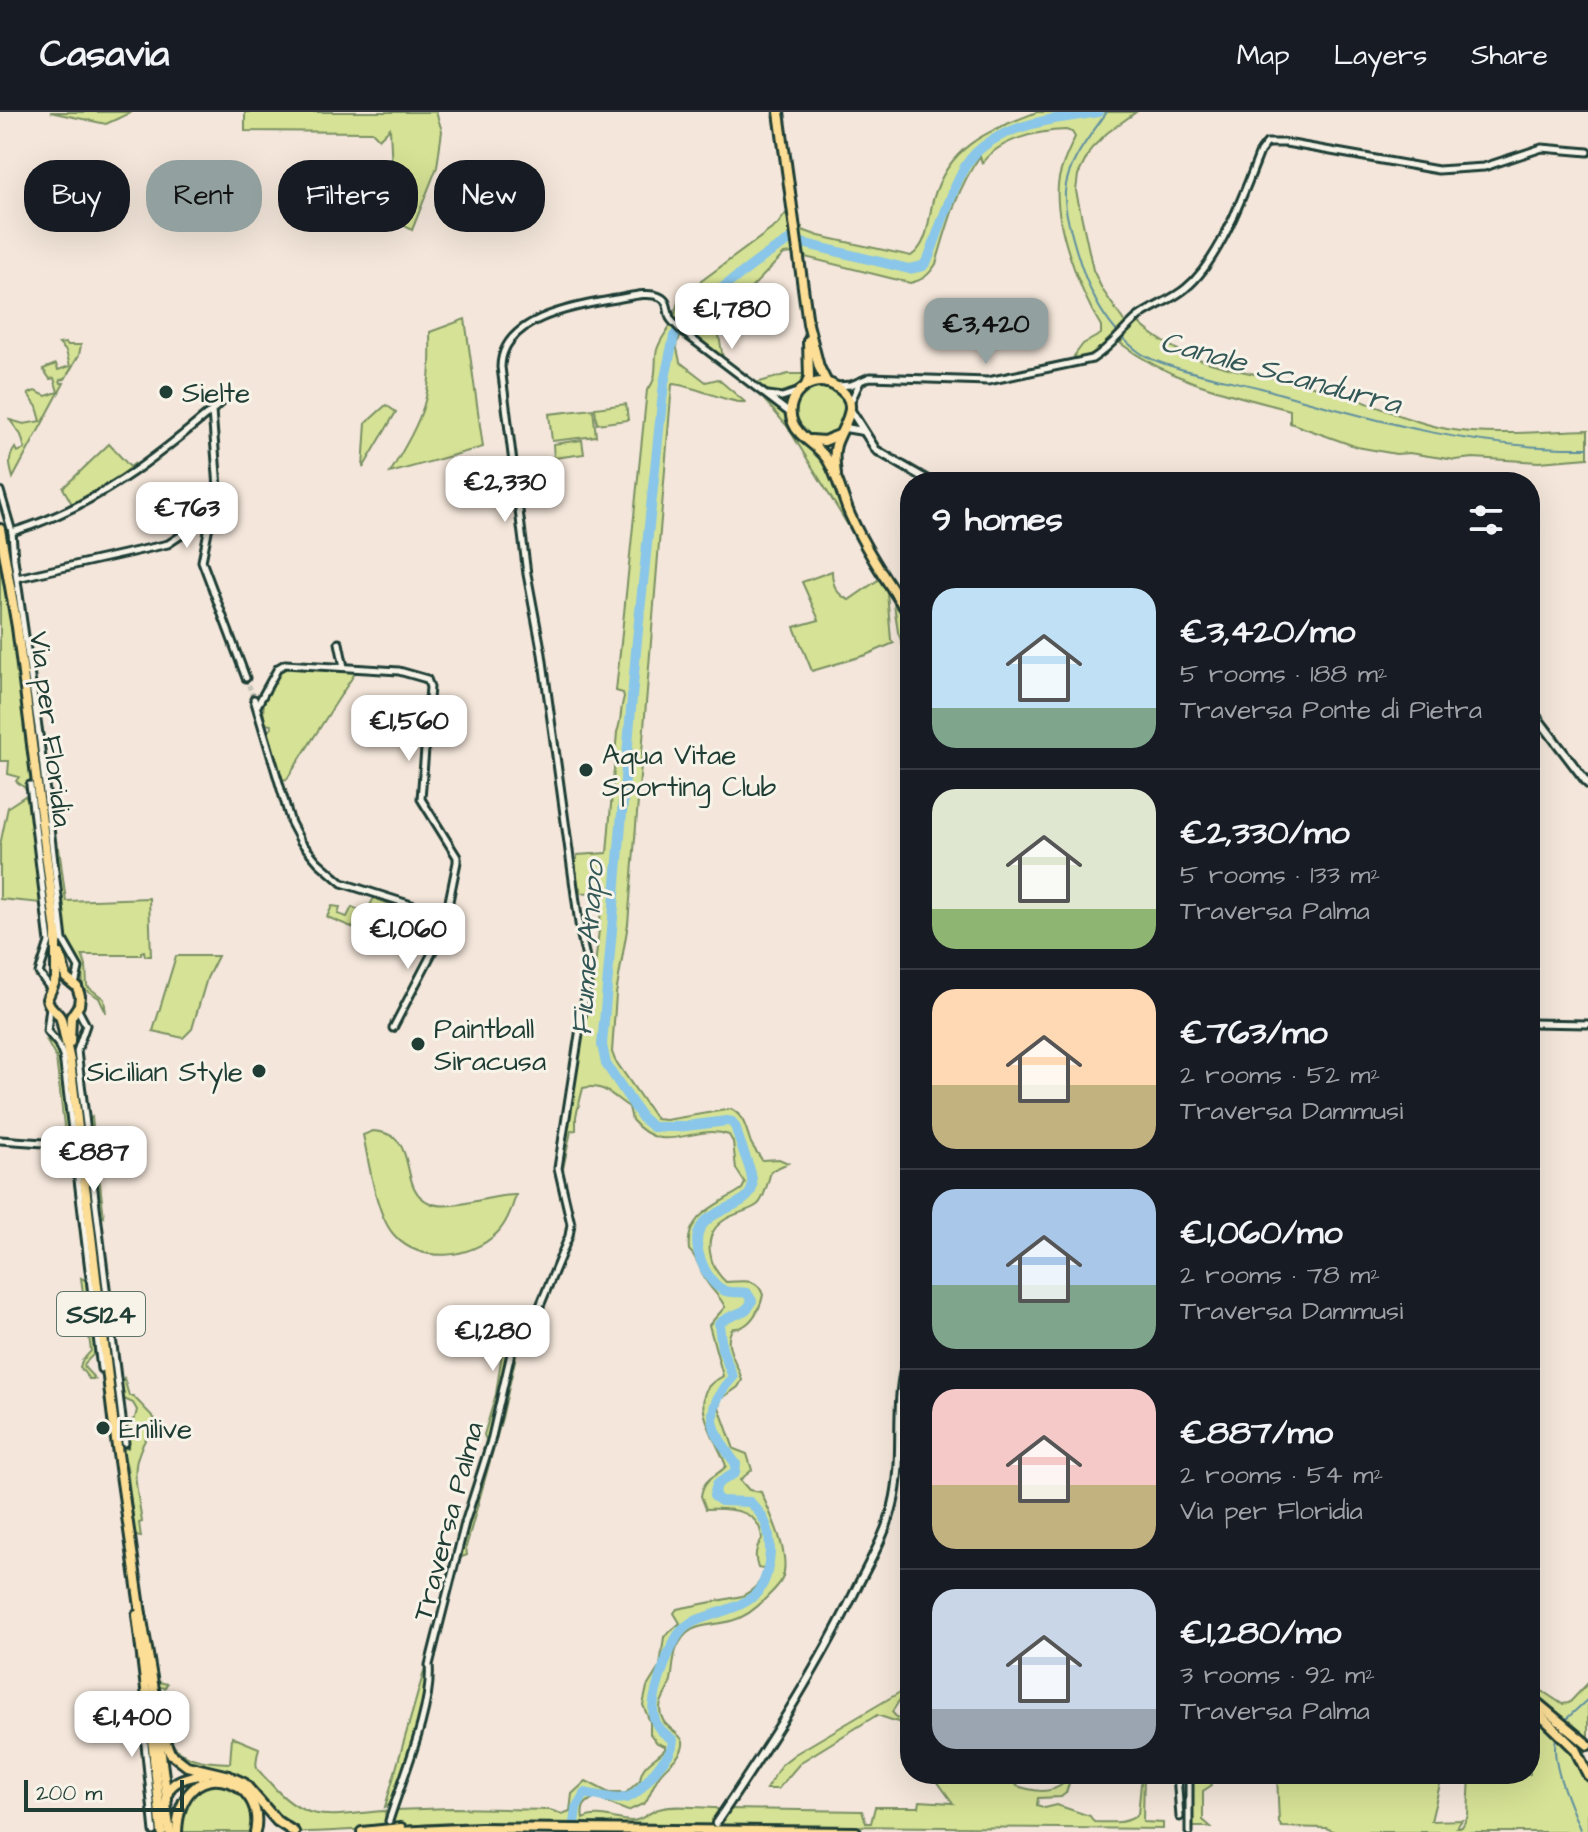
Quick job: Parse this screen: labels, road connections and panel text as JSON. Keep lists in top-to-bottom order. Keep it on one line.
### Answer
{"streets":{"main road":["Via per Floridia","SS124"],"street":["Traversa Palma"]},"water":["Canale Scandurra","Fiume Anapo"],"places":["Sielte","Aqua Vitae Sporting Club","Paintball Siracusa","Sicilian Style","Enilive"],"scale_bar":"200 m","page":{"header":"Casavia","nav":["Map","Layers","Share"],"chip":["Buy","Rent","Filters","New"],"price":["€1,780","€3,420","€2,330","€763","€1,560","€1,060","€887","€1,280","€1,400"],"heading":"9 homes","list":[{"name":"€3,420/mo","note":"5 rooms · 188 m² · Traversa Ponte di Pietra"},{"name":"€2,330/mo","note":"5 rooms · 133 m² · Traversa Palma"},{"name":"€763/mo","note":"2 rooms · 52 m² · Traversa Dammusi"},{"name":"€1,060/mo","note":"2 rooms · 78 m² · Traversa Dammusi"},{"name":"€887/mo","note":"2 rooms · 54 m² · Via per Floridia"},{"name":"€1,280/mo","note":"3 rooms · 92 m² · Traversa Palma"}],"scale":"200 m"}}
